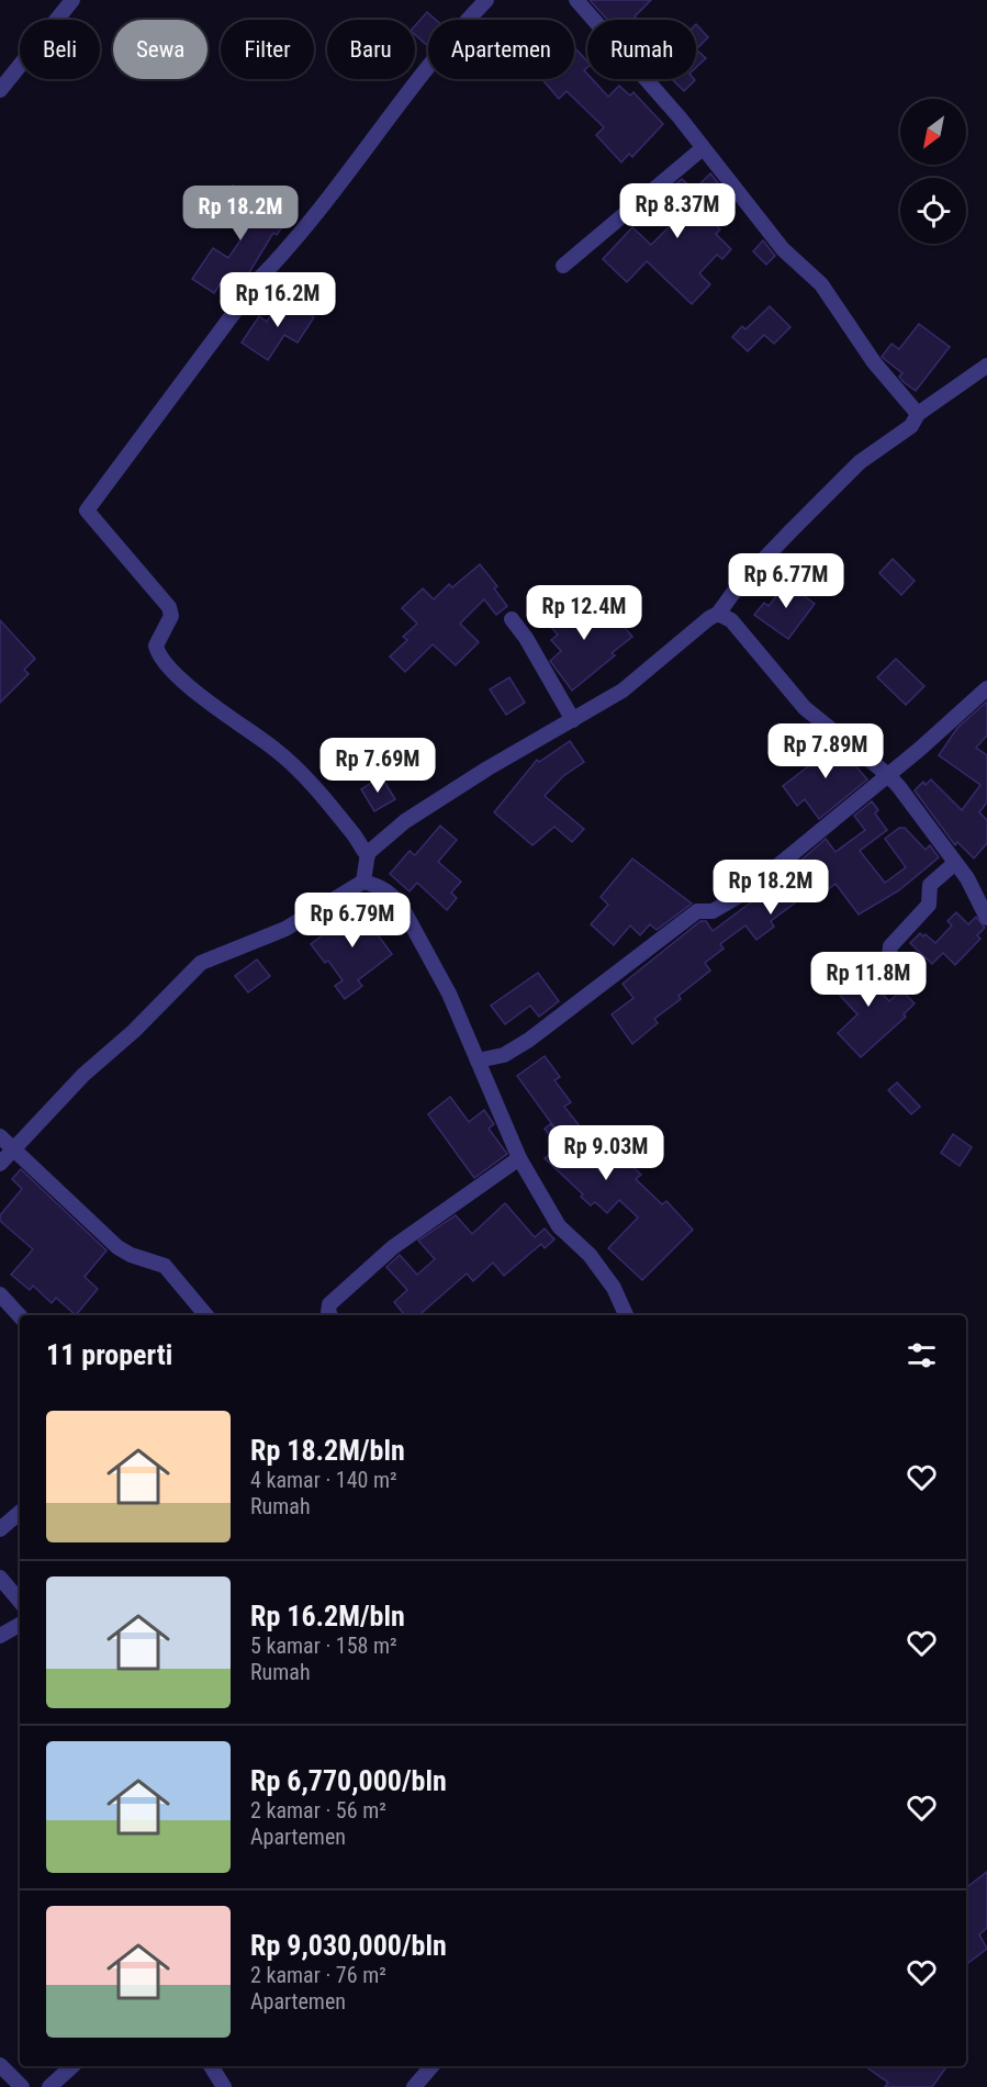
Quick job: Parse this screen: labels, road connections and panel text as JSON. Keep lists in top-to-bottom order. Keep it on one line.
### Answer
{"north":"bottom left","page":{"chip":["Beli","Sewa","Filter","Baru","Apartemen","Rumah"],"price":["Rp 8.37M","Rp 18.2M","Rp 16.2M","Rp 6.77M","Rp 12.4M","Rp 7.89M","Rp 7.69M","Rp 18.2M","Rp 6.79M","Rp 11.8M","Rp 9.03M"],"heading":"11 properti","list":[{"name":"Rp 18.2M/bln","note":"4 kamar · 140 m² · Rumah"},{"name":"Rp 16.2M/bln","note":"5 kamar · 158 m² · Rumah"},{"name":"Rp 6,770,000/bln","note":"2 kamar · 56 m² · Apartemen"},{"name":"Rp 9,030,000/bln","note":"2 kamar · 76 m² · Apartemen"}]}}
